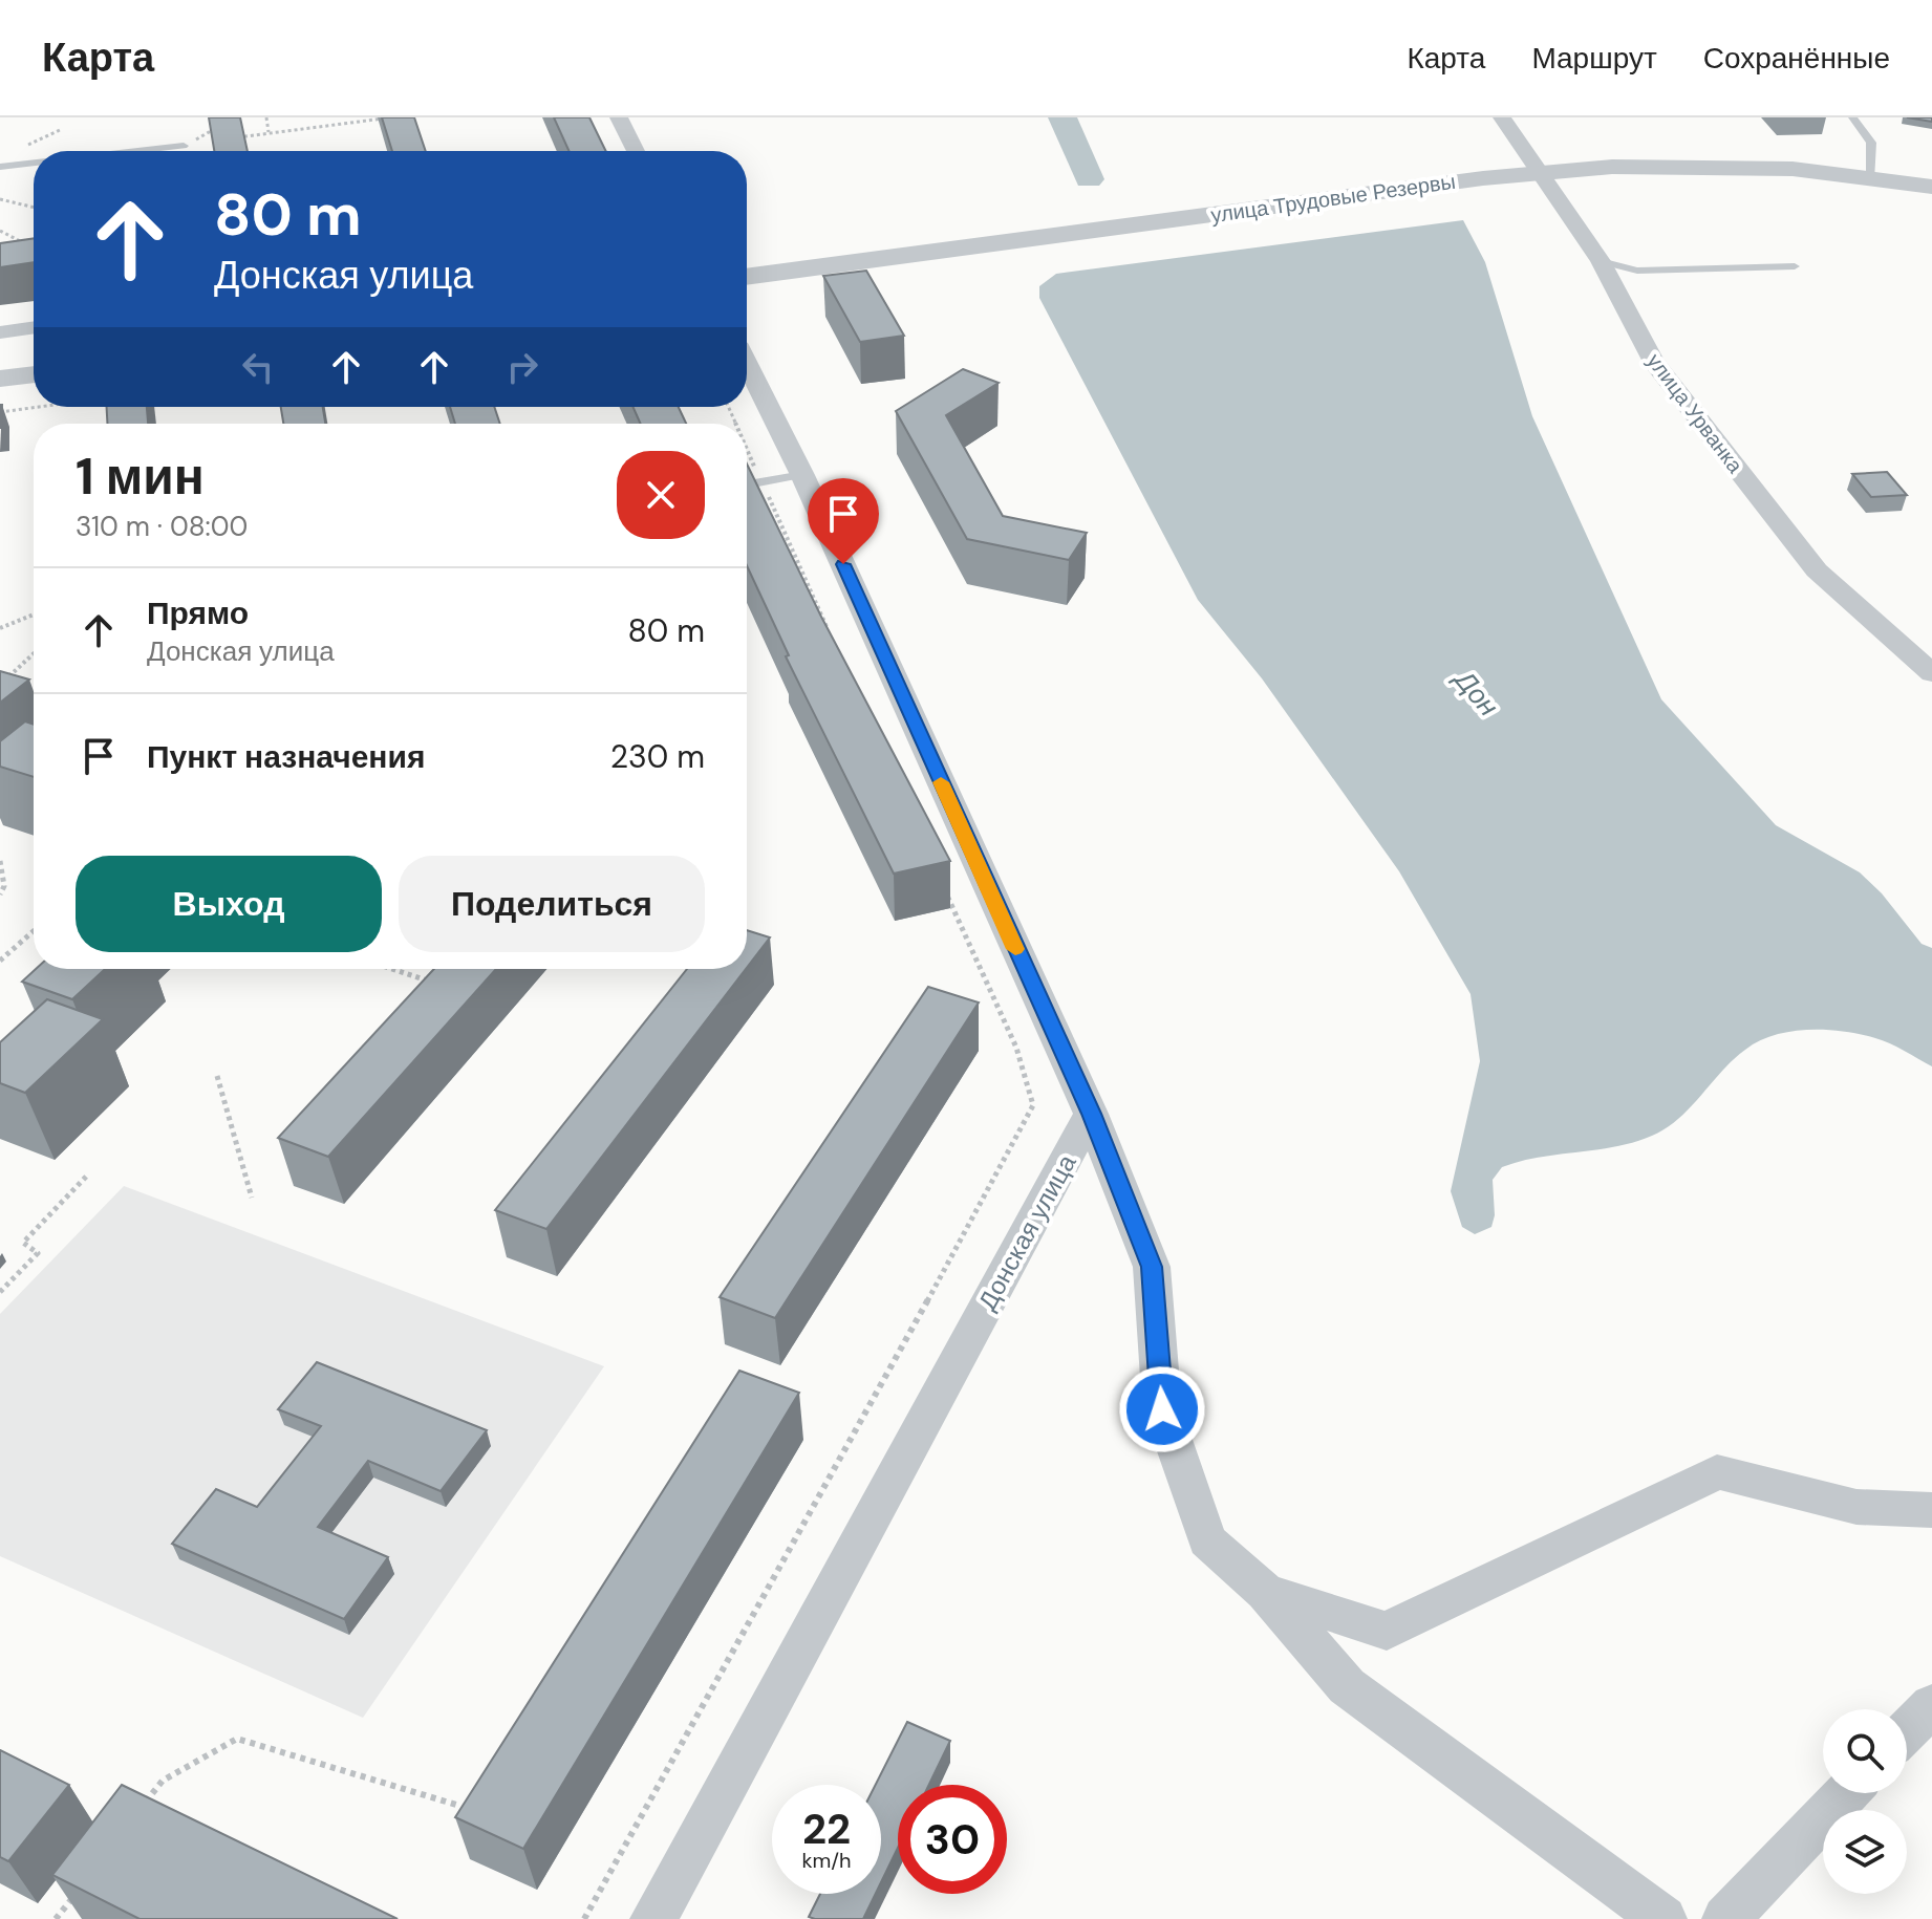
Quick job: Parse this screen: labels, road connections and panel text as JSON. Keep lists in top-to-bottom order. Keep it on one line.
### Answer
{"streets":{"street":["улица Трудовые Резервы","улица Урванка","Донская улица"]},"crossings":[["улица Трудовые Резервы","улица Урванка"]],"water":["Дон"],"page":{"header":"Карта","nav":["Карта","Маршрут","Сохранённые"],"turn":["80 m","Донская улица"],"heading":["1 мин","310 m · 08:00"],"list":[{"name":"Прямо","note":"Донская улица","value":"80 m"},{"name":"Пункт назначения","value":"230 m"}],"buttons":["Выход","Поделиться"],"speed":"22 km/h","limit":"30"}}
